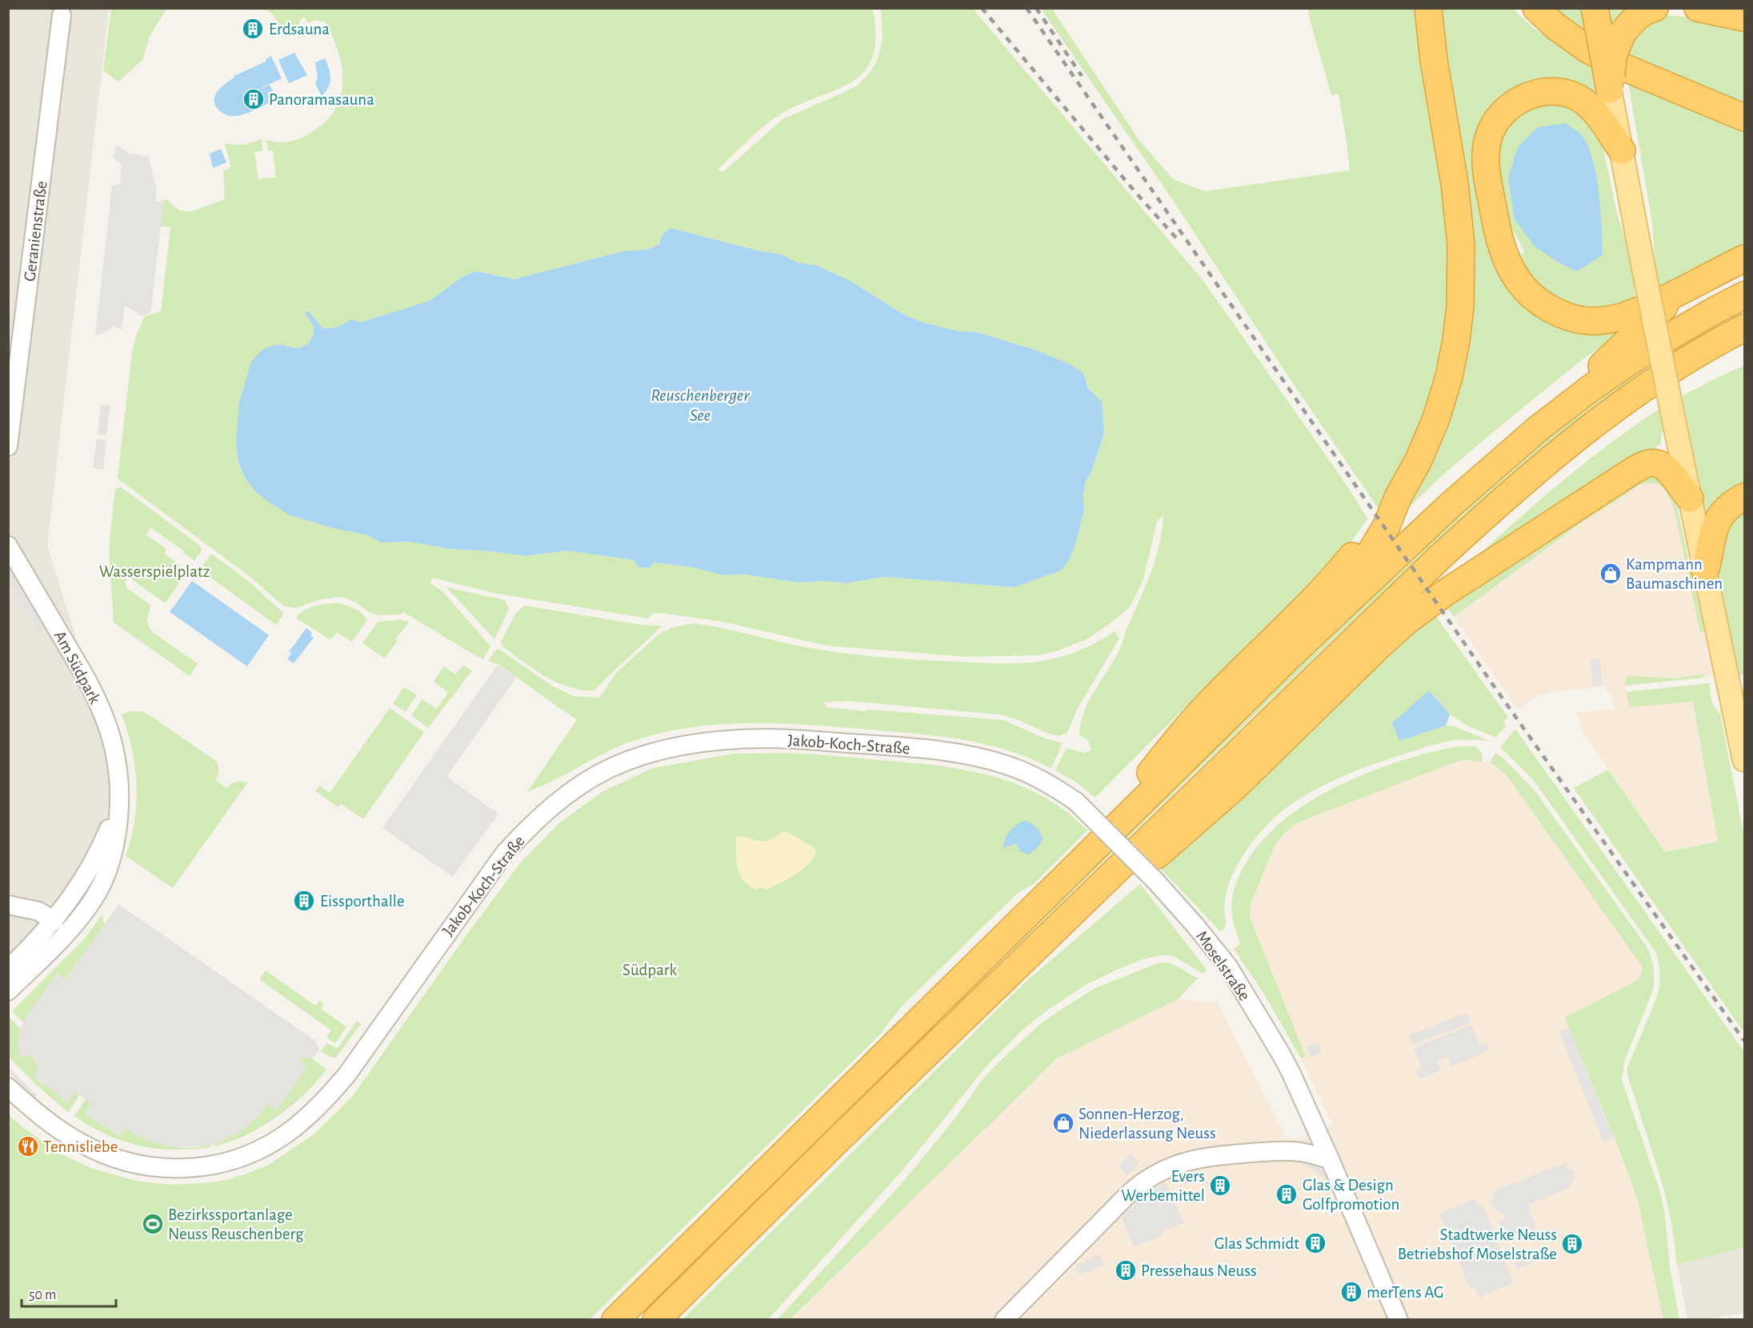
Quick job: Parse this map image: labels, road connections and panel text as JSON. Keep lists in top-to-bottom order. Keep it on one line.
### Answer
{"streets":{"street":["Geranienstraße","Am Südpark","Jakob-Koch-Straße","Moselstraße"]},"crossings":[["Jakob-Koch-Straße","Moselstraße"]],"water":["Reuschenberger See"],"parks":["Wasserspielplatz","Südpark"],"places":{"building":["Erdsauna","Panoramasauna","Eissporthalle","Evers Werbemittel","Glas & Design Golfpromotion","Glas Schmidt","Stadtwerke Neuss Betriebshof Moselstraße","Pressehaus Neuss","merTens AG"],"shop":["Kampmann Baumaschinen","Sonnen-Herzog, Niederlassung Neuss"],"restaurant":["Tennisliebe"],"sports":["Bezirkssportanlage Neuss Reuschenberg"]},"scale_bar":"50 m"}
